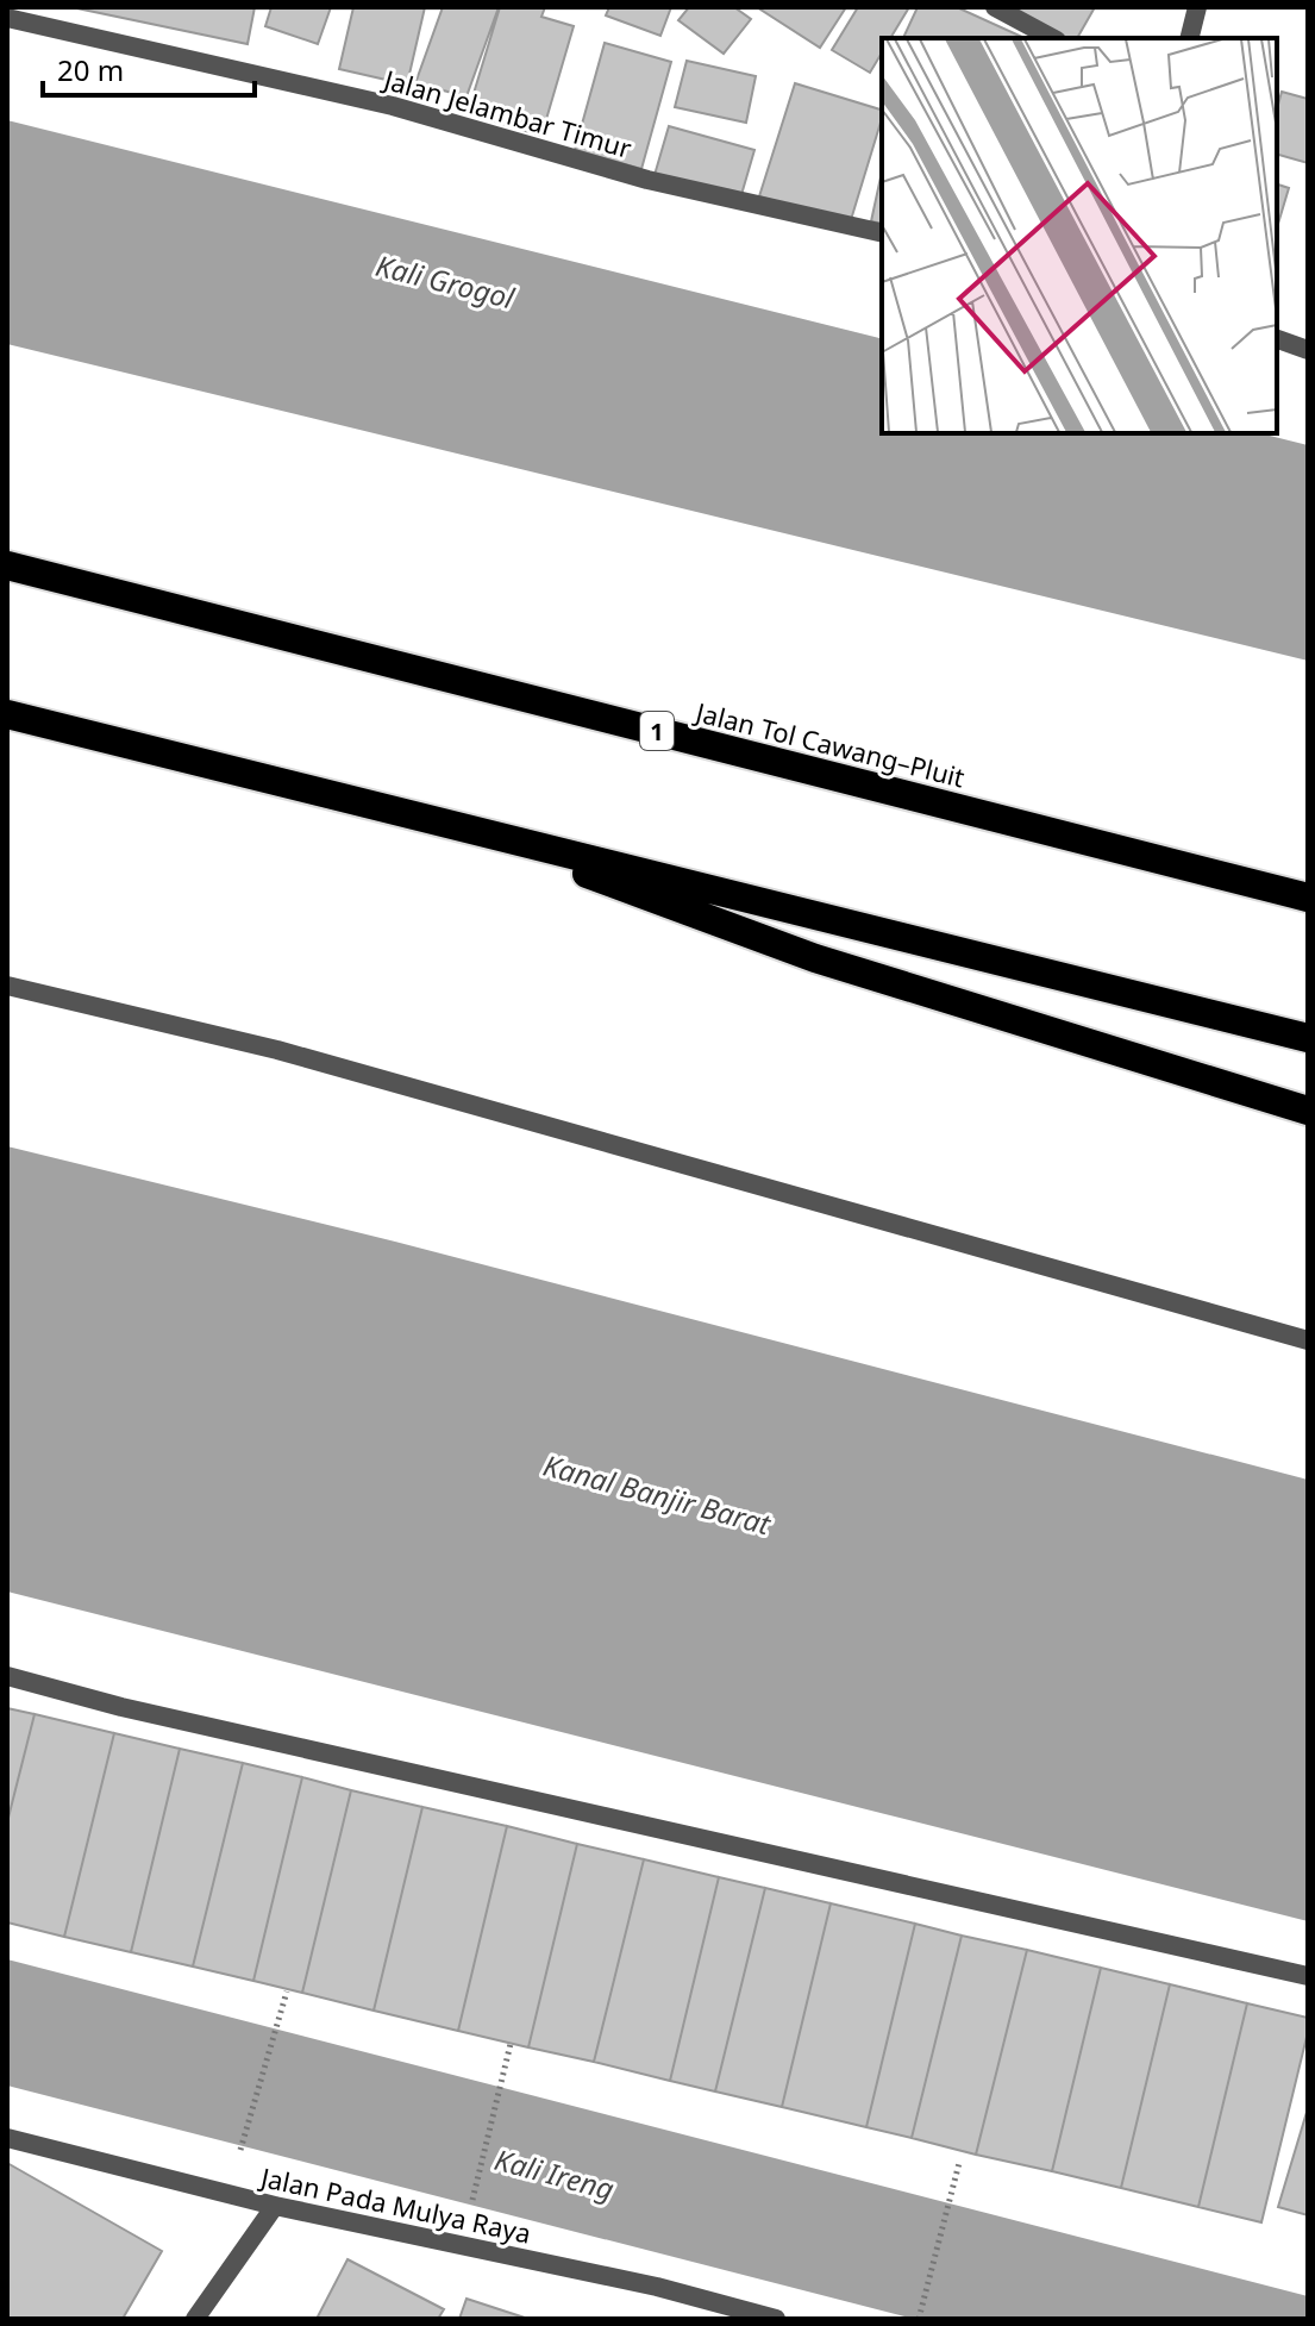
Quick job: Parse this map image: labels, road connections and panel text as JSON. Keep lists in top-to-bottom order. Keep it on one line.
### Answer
{"streets":{"highway":["1","Jalan Tol Cawang–Pluit"],"street":["Jalan Jelambar Timur","Jalan Pada Mulya Raya"]},"water":["Kali Grogol","Kanal Banjir Barat","Kali Ireng"],"scale_bar":"20 m"}
